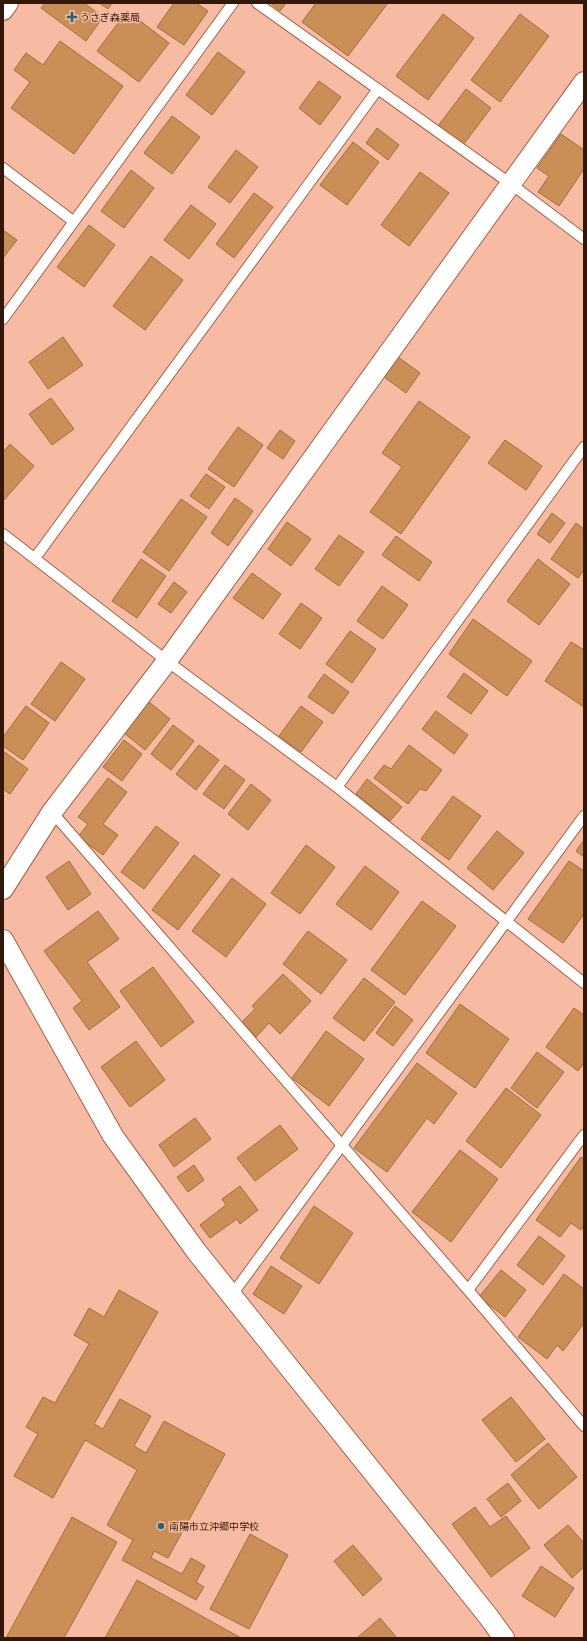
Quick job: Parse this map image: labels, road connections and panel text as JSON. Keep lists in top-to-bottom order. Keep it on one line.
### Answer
{"places":{"health":["うさぎ森薬局"],"other":["南陽市立沖郷中学校"]}}
